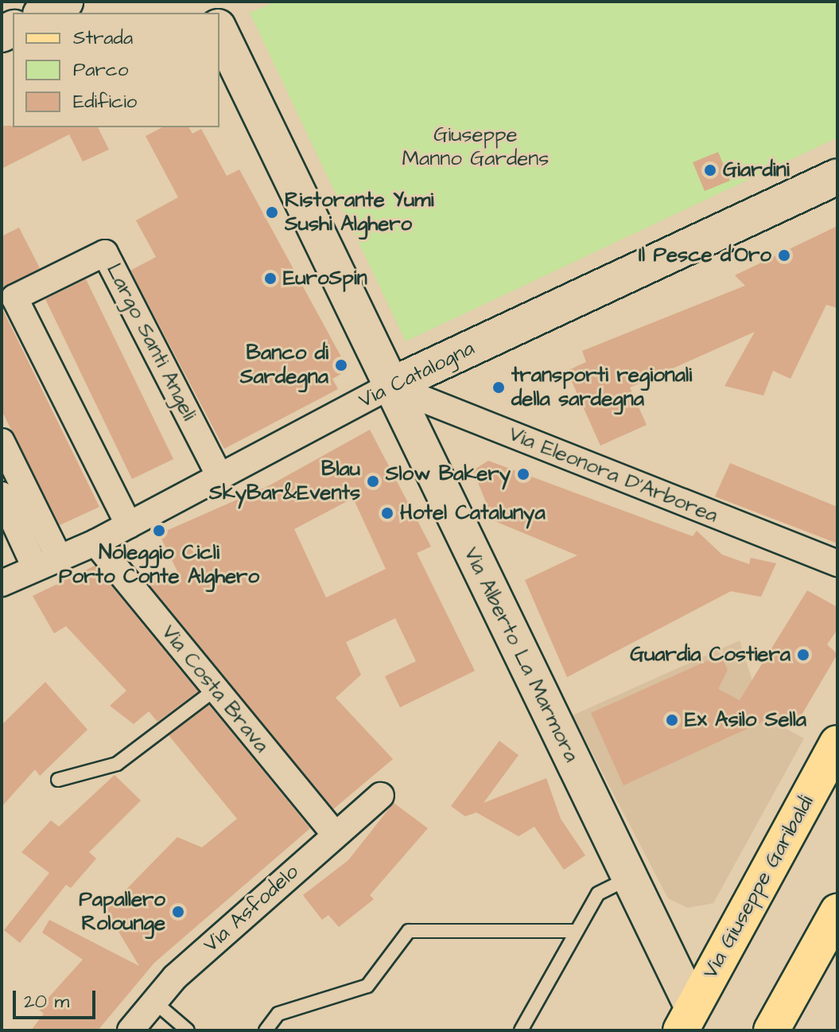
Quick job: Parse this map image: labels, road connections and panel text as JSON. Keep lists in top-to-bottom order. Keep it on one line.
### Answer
{"streets":{"main road":["Via Catalogna","Via Alberto La Marmora","Via Giuseppe Garibaldi"],"street":["Largo Santi Angeli","Via Eleonora D'Arborea","Via Costa Brava","Via Asfodelo"]},"crossings":[["Largo Santi Angeli","Via Catalogna"],["Via Catalogna","Via Eleonora D'Arborea"],["Via Catalogna","Via Alberto La Marmora"],["Via Catalogna","Via Costa Brava"],["Via Eleonora D'Arborea","Via Alberto La Marmora"],["Via Alberto La Marmora","Via Giuseppe Garibaldi"],["Via Costa Brava","Via Asfodelo"]],"parks":["Giuseppe Manno Gardens"],"places":["Giardini","Ristorante Yumi Sushi Alghero","Il Pesce d'Oro","EuroSpin","Banco di Sardegna","transporti regionali della sardegna","Slow Bakery","Blau SkyBar&Events","Hotel Catalunya","Noleggio Cicli Porto Conte Alghero","Guardia Costiera","Ex Asilo Sella","Papallero Rolounge"],"legend":["Strada","Parco","Edificio"],"scale_bar":"20 m"}
